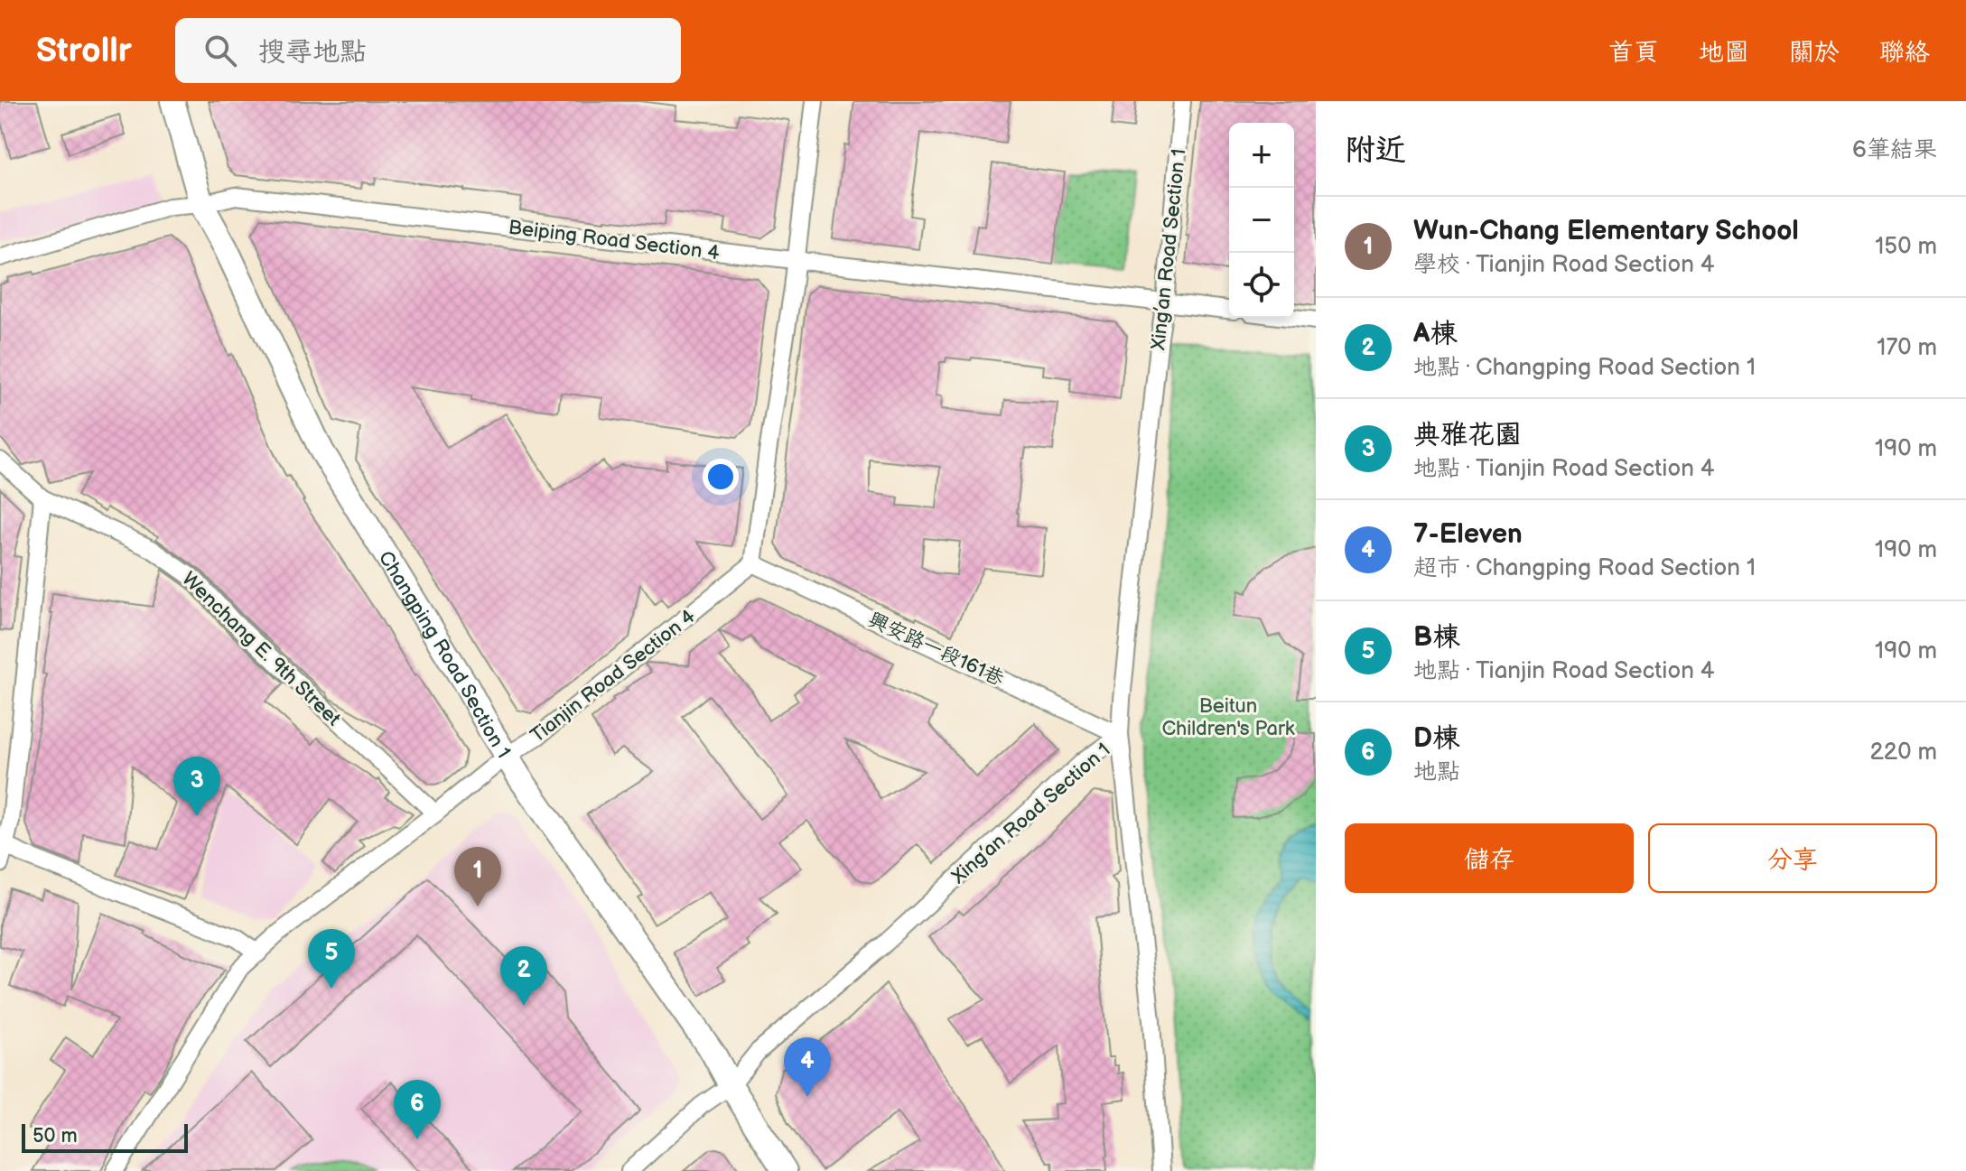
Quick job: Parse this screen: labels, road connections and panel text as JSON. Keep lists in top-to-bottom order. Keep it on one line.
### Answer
{"streets":{"street":["Beiping Road Section 4","Xing’an Road Section 1","Wenchang E. 9th Street","興安路一段161巷","Changping Road Section 1","Tianjin Road Section 4"]},"crossings":[["Beiping Road Section 4","Xing’an Road Section 1"],["Beiping Road Section 4","Changping Road Section 1"],["Xing’an Road Section 1","興安路一段161巷"],["Xing’an Road Section 1","Changping Road Section 1"],["Wenchang E. 9th Street","Tianjin Road Section 4"],["興安路一段161巷","Tianjin Road Section 4"],["Changping Road Section 1","Tianjin Road Section 4"]],"parks":["Beitun Children's Park"],"scale_bar":"50 m","page":{"header":"Strollr","search":"搜尋地點","nav":["首頁","地圖","關於","聯絡"],"heading":["附近","6筆結果"],"map_buttons":["+","−"],"list":[{"mark":"1","name":"Wun-Chang Elementary School","note":"學校 · Tianjin Road Section 4","value":"150 m"},{"mark":"2","name":"A棟","note":"地點 · Changping Road Section 1","value":"170 m"},{"mark":"3","name":"典雅花園","note":"地點 · Tianjin Road Section 4","value":"190 m"},{"mark":"4","name":"7-Eleven","note":"超市 · Changping Road Section 1","value":"190 m"},{"mark":"5","name":"B棟","note":"地點 · Tianjin Road Section 4","value":"190 m"},{"mark":"6","name":"D棟","note":"地點","value":"220 m"}],"pins":["3","1","5","2","4","6"],"buttons":["儲存","分享"],"scale":"50 m"}}
